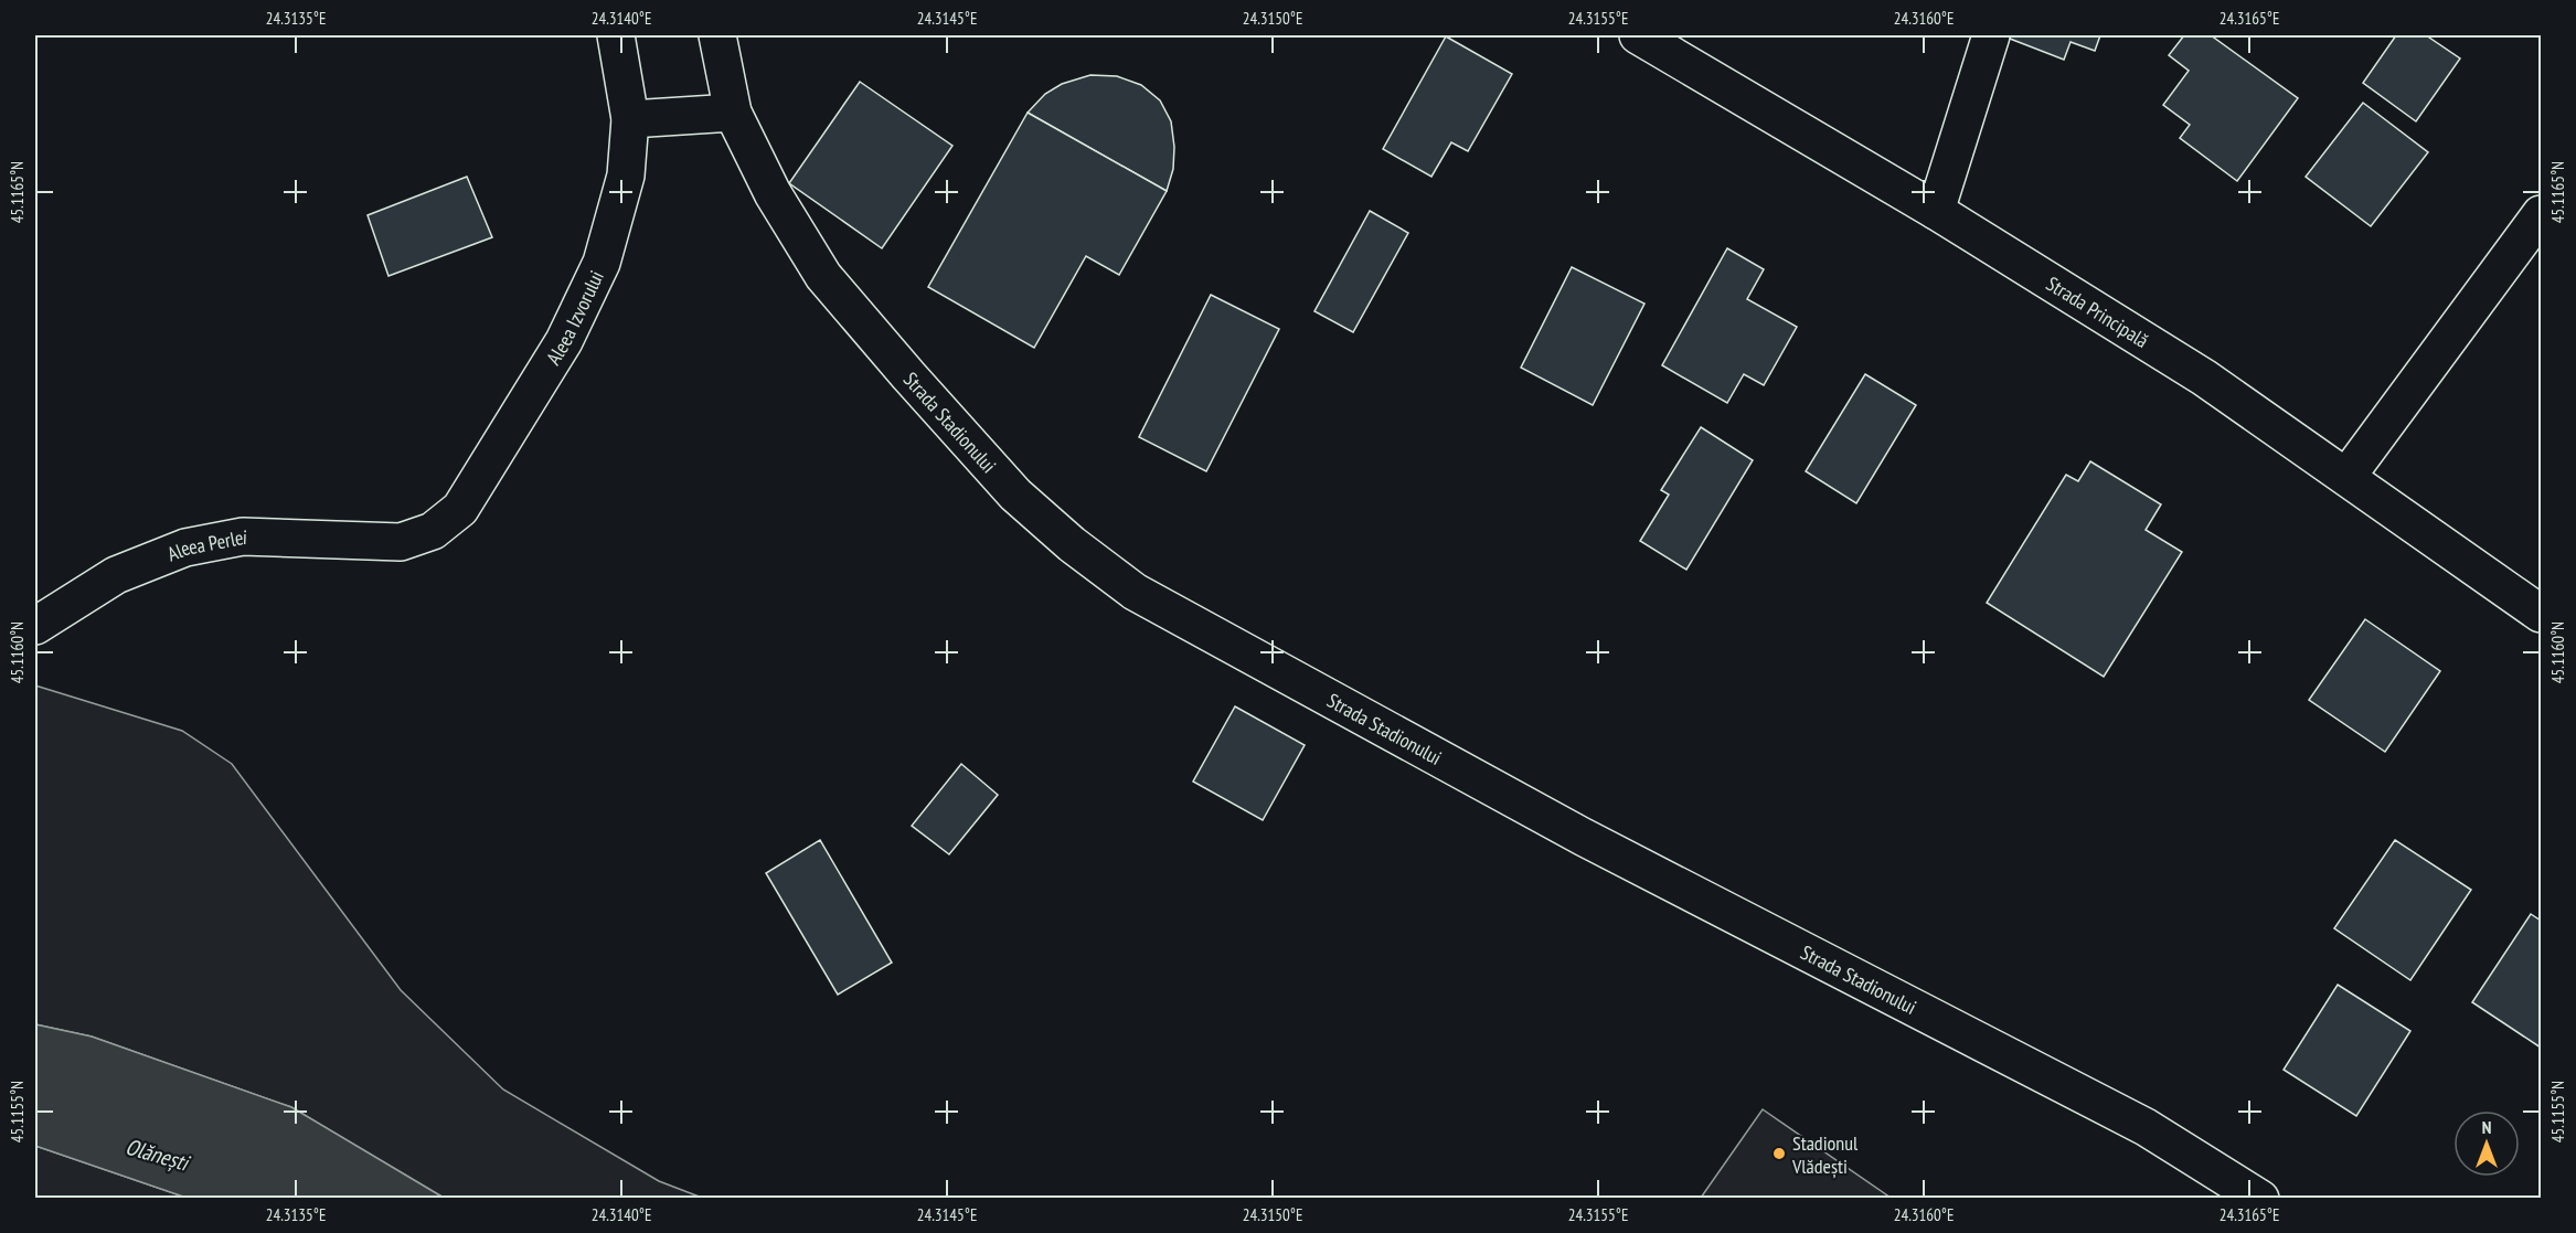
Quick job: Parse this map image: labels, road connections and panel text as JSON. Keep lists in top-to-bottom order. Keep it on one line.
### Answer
{"streets":{"street":["Strada Principală","Aleea Izvorului","Strada Stadionului","Aleea Perlei"]},"crossings":[["Aleea Izvorului","Aleea Perlei"]],"water":["Olănești"],"places":["Stadionul Vlădești"],"north":"top","coordinates":["24.3135°E","24.3140°E","24.3145°E","24.3150°E","24.3155°E","24.3160°E","24.3165°E","45.1165°N","45.1160°N","45.1155°N"]}
